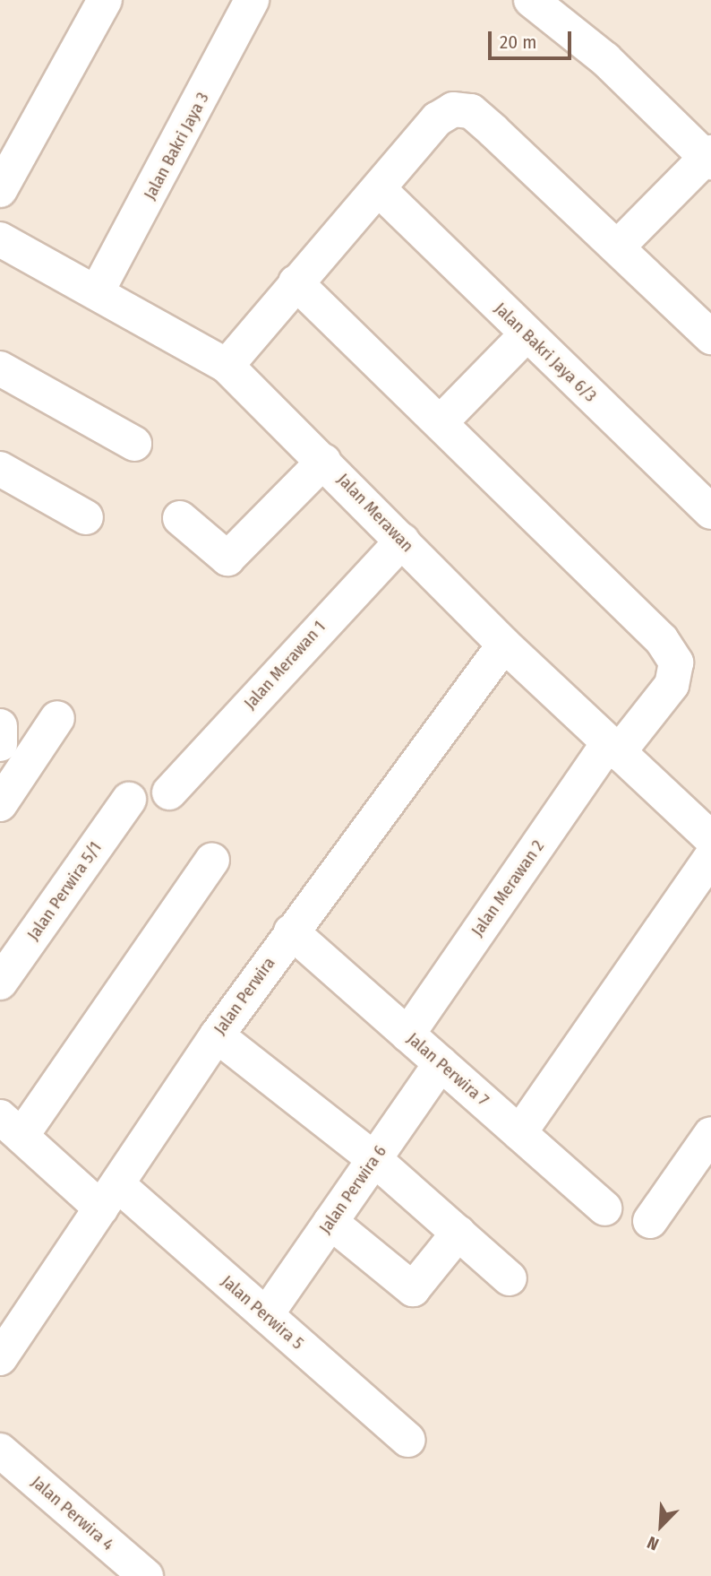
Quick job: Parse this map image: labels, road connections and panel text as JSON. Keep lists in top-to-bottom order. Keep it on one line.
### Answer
{"streets":{"street":["Jalan Bakri Jaya 3","Jalan Bakri Jaya 6/3","Jalan Merawan","Jalan Merawan 1","Jalan Merawan 2","Jalan Perwira 5/1","Jalan Perwira","Jalan Perwira 7","Jalan Perwira 6","Jalan Perwira 5","Jalan Perwira 4"]},"crossings":[["Jalan Bakri Jaya 3","Jalan Merawan"],["Jalan Merawan","Jalan Merawan 1"],["Jalan Merawan","Jalan Merawan 2"],["Jalan Merawan","Jalan Perwira"],["Jalan Merawan 2","Jalan Perwira 7"],["Jalan Perwira","Jalan Perwira 7"],["Jalan Perwira","Jalan Perwira 5"],["Jalan Perwira 7","Jalan Perwira 6"],["Jalan Perwira 6","Jalan Perwira 5"]],"scale_bar":"20 m","north":"bottom left"}
